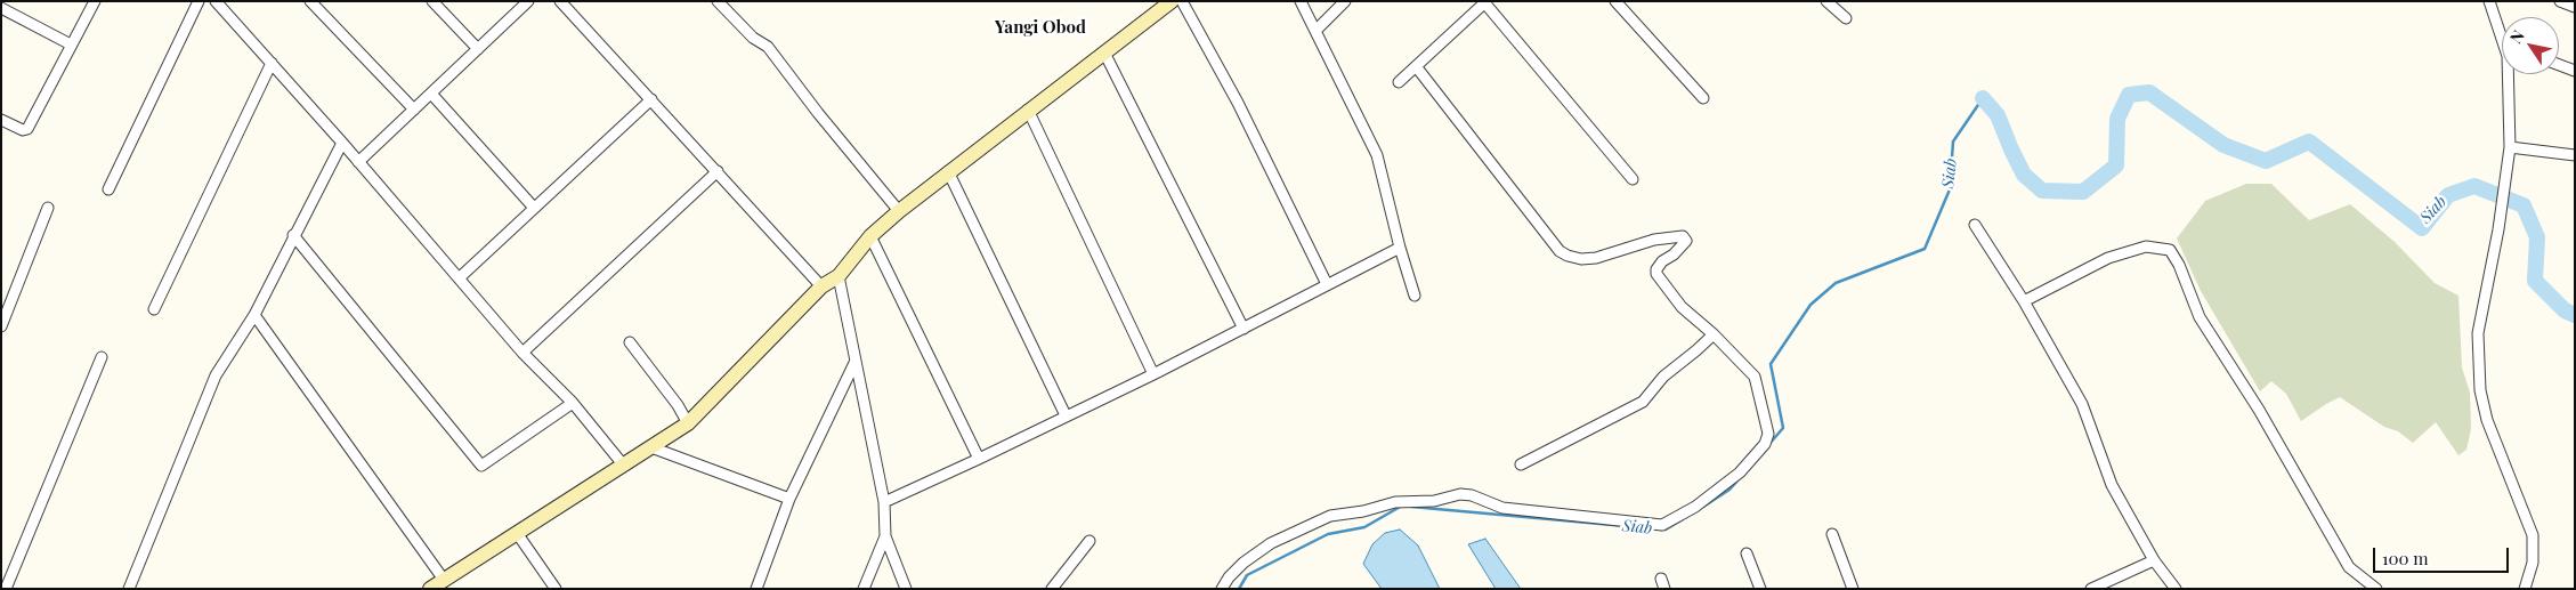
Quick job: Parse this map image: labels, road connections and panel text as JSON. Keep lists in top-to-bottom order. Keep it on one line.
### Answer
{"districts":["Yangi Obod"],"water":["Siab"],"scale_bar":"100 m","north":"top left"}
